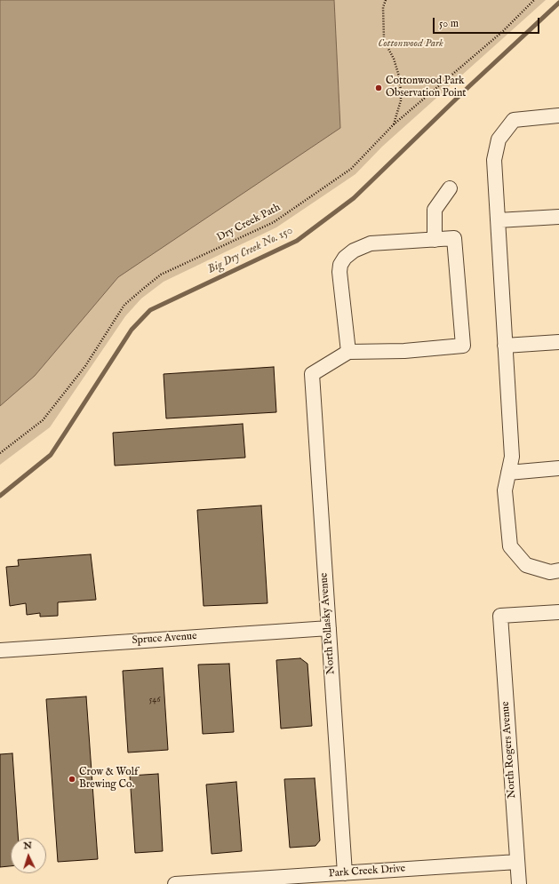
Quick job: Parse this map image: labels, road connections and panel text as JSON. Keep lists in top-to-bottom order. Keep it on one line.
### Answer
{"streets":{"street":["North Pollasky Avenue","Spruce Avenue","North Rogers Avenue","Park Creek Drive"],"path":["Dry Creek Path"]},"crossings":[["North Pollasky Avenue","Spruce Avenue"],["North Pollasky Avenue","Park Creek Drive"],["North Rogers Avenue","Park Creek Drive"]],"water":["Big Dry Creek No. 150"],"parks":["Cottonwood Park"],"places":["Cottonwood Park Observation Point","Crow & Wolf Brewing Co."],"house_numbers":["546"],"scale_bar":"50 m","north":"top"}
